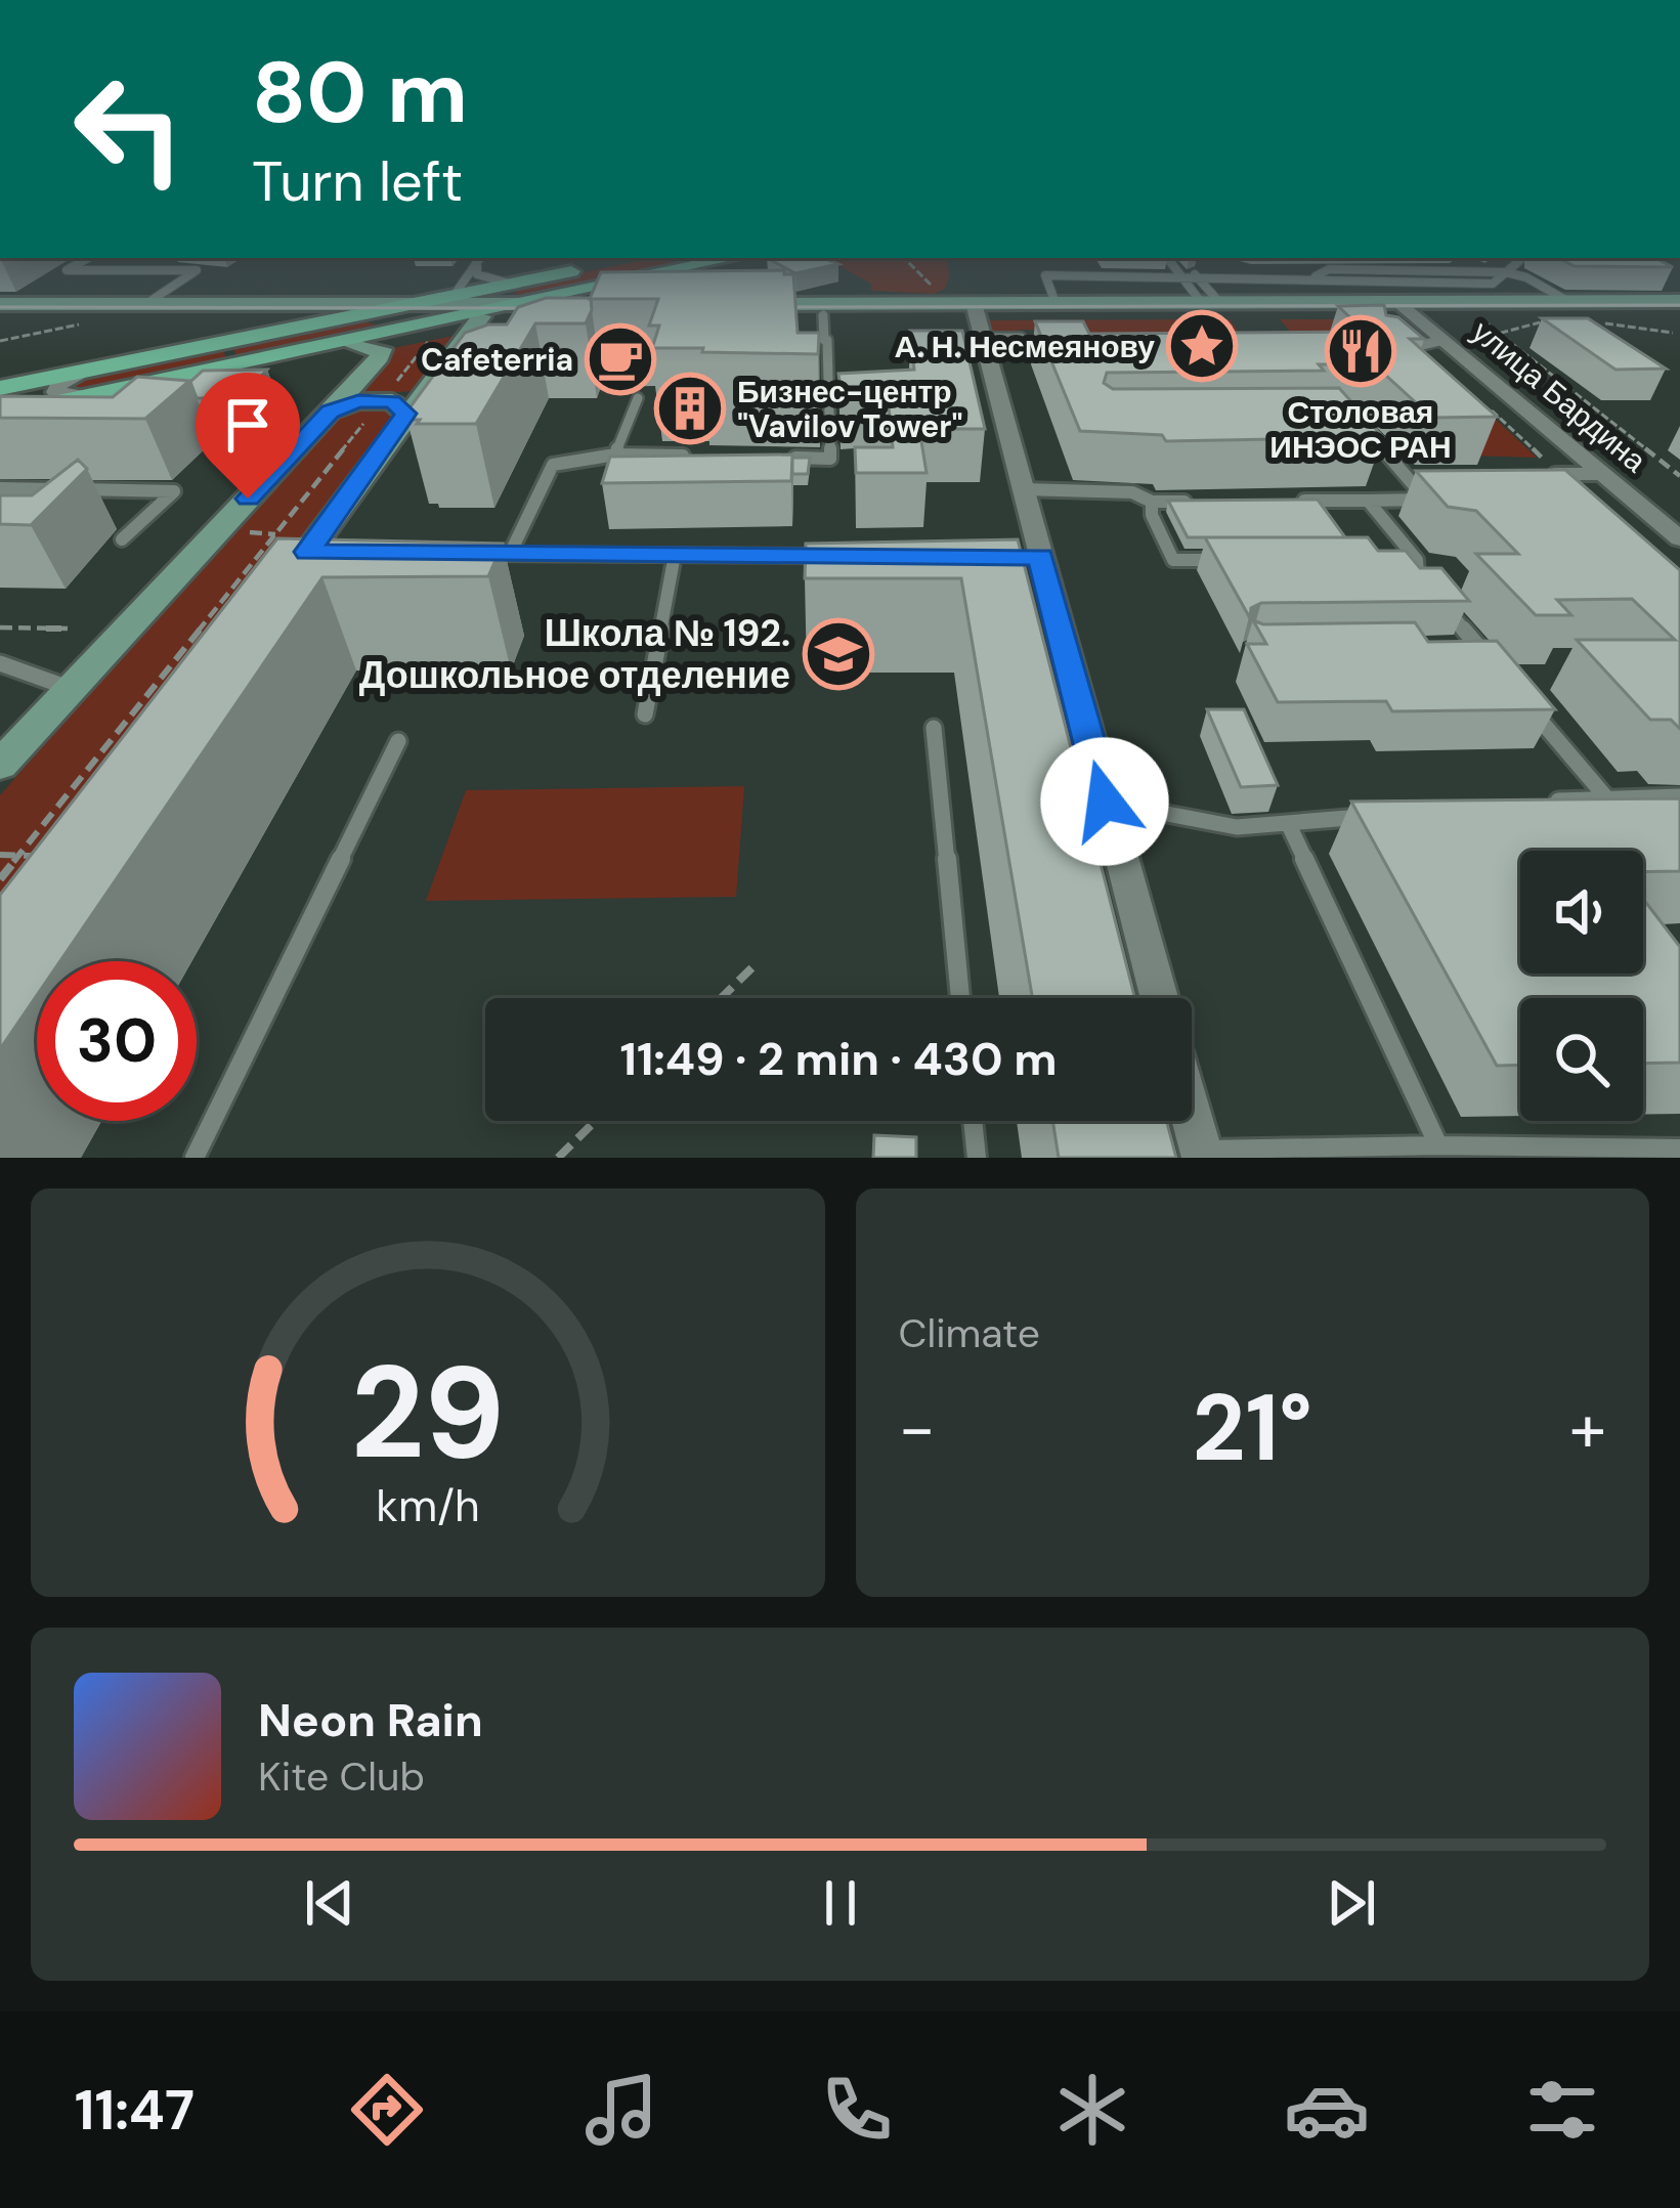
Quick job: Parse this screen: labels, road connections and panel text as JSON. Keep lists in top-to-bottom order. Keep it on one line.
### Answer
{"streets":{"street":["улица Бардина"]},"places":{"place":["А. Н. Несмеянову"],"restaurant":["Столовая ИНЭОС РАН"],"cafe":["Cafeterria"],"building":["Бизнес-центр \"Vavilov Tower\""],"school or university":["Школа № 192. Дошкольное отделение"]},"page":{"turn":["80 m","Turn left"],"limit":"30","trip":"11:49 · 2 min · 430 m","tile":"Climate","heat":["−","21°","+"],"song":["Neon Rain","Kite Club"],"tabs":"11:47","gauge":["29","km/h"]}}
